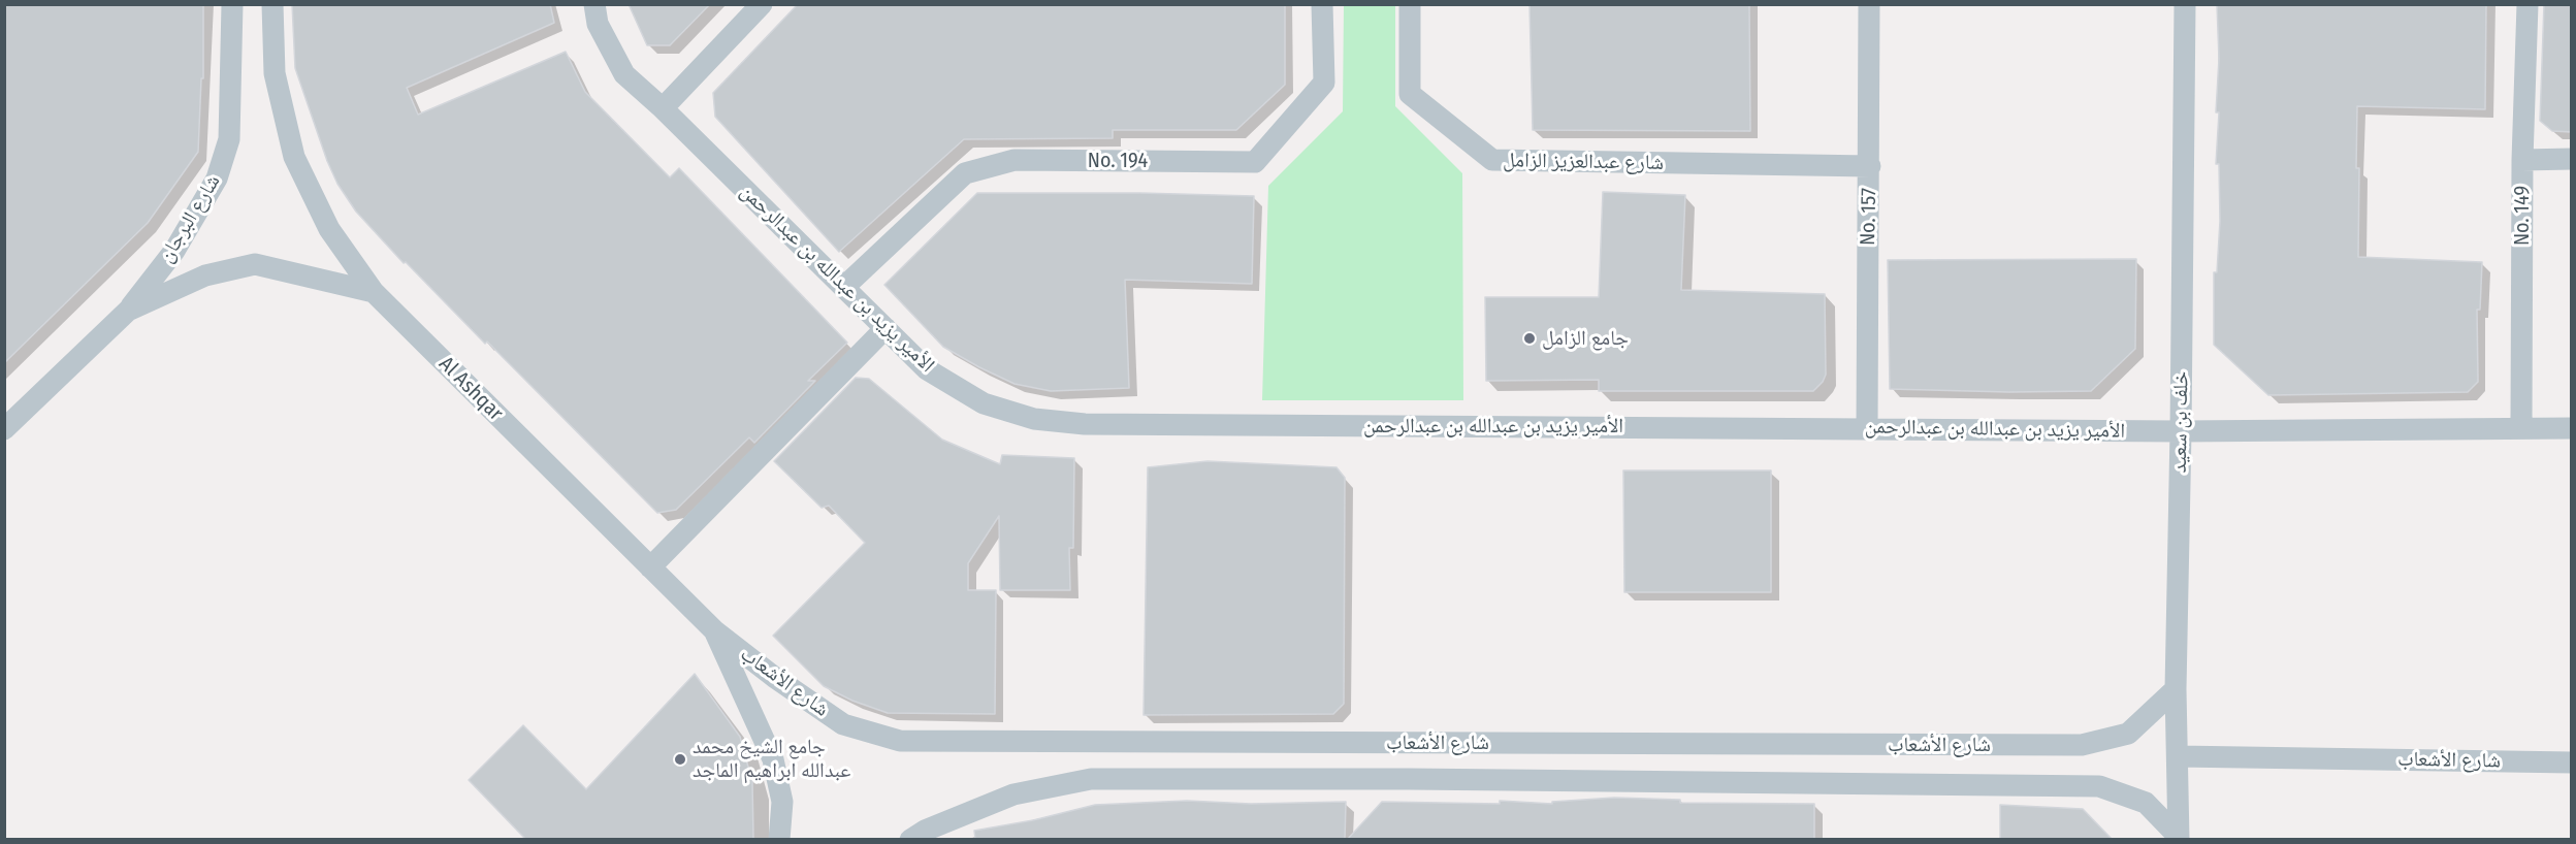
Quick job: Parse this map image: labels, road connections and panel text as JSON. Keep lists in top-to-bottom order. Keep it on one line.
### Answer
{"streets":{"street":["No. 194","شارع عبدالعزيز الزامل","No. 149","No. 157","شارع البرجان","الأمير يزيد بن عبدالله بن عبدالرحمن","Al Ashqar","خلف بن سعيد","شارع الأشعاب"]},"crossings":[["No. 194","الأمير يزيد بن عبدالله بن عبدالرحمن"],["شارع عبدالعزيز الزامل","No. 157"],["No. 149","الأمير يزيد بن عبدالله بن عبدالرحمن"],["No. 157","الأمير يزيد بن عبدالله بن عبدالرحمن"],["الأمير يزيد بن عبدالله بن عبدالرحمن","خلف بن سعيد"],["Al Ashqar","شارع الأشعاب"],["خلف بن سعيد","شارع الأشعاب"]],"places":["جامع الزامل","جامع الشيخ محمد عبدالله ابراهيم الماجد"]}
